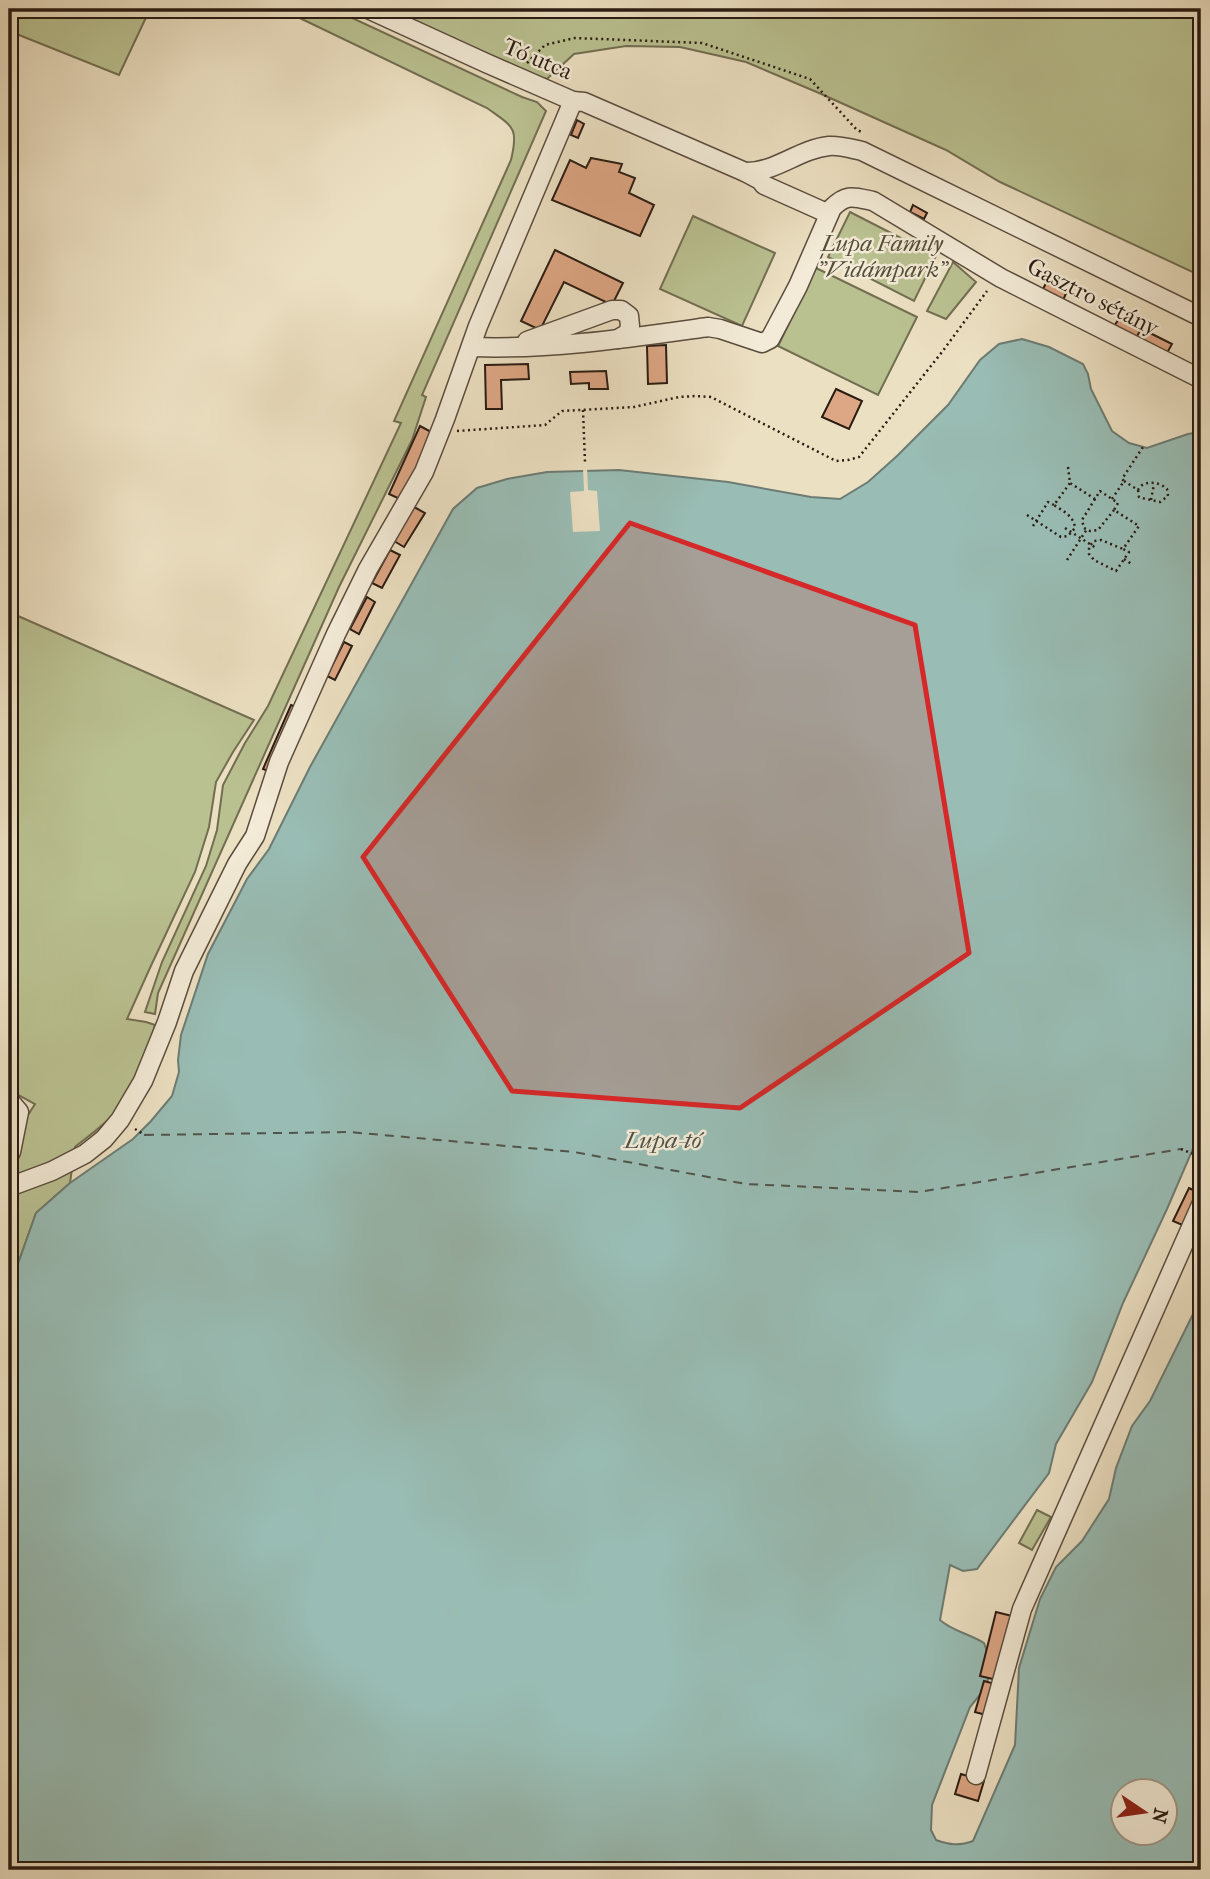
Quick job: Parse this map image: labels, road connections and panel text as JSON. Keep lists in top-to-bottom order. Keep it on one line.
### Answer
{"streets":{"street":["Tó utca","Gasztro sétány"]},"crossings":[["Tó utca","Gasztro sétány"]],"water":["Lupa-tó"],"parks":["Lupa Family \"Vidámpark\""],"north":"right"}
